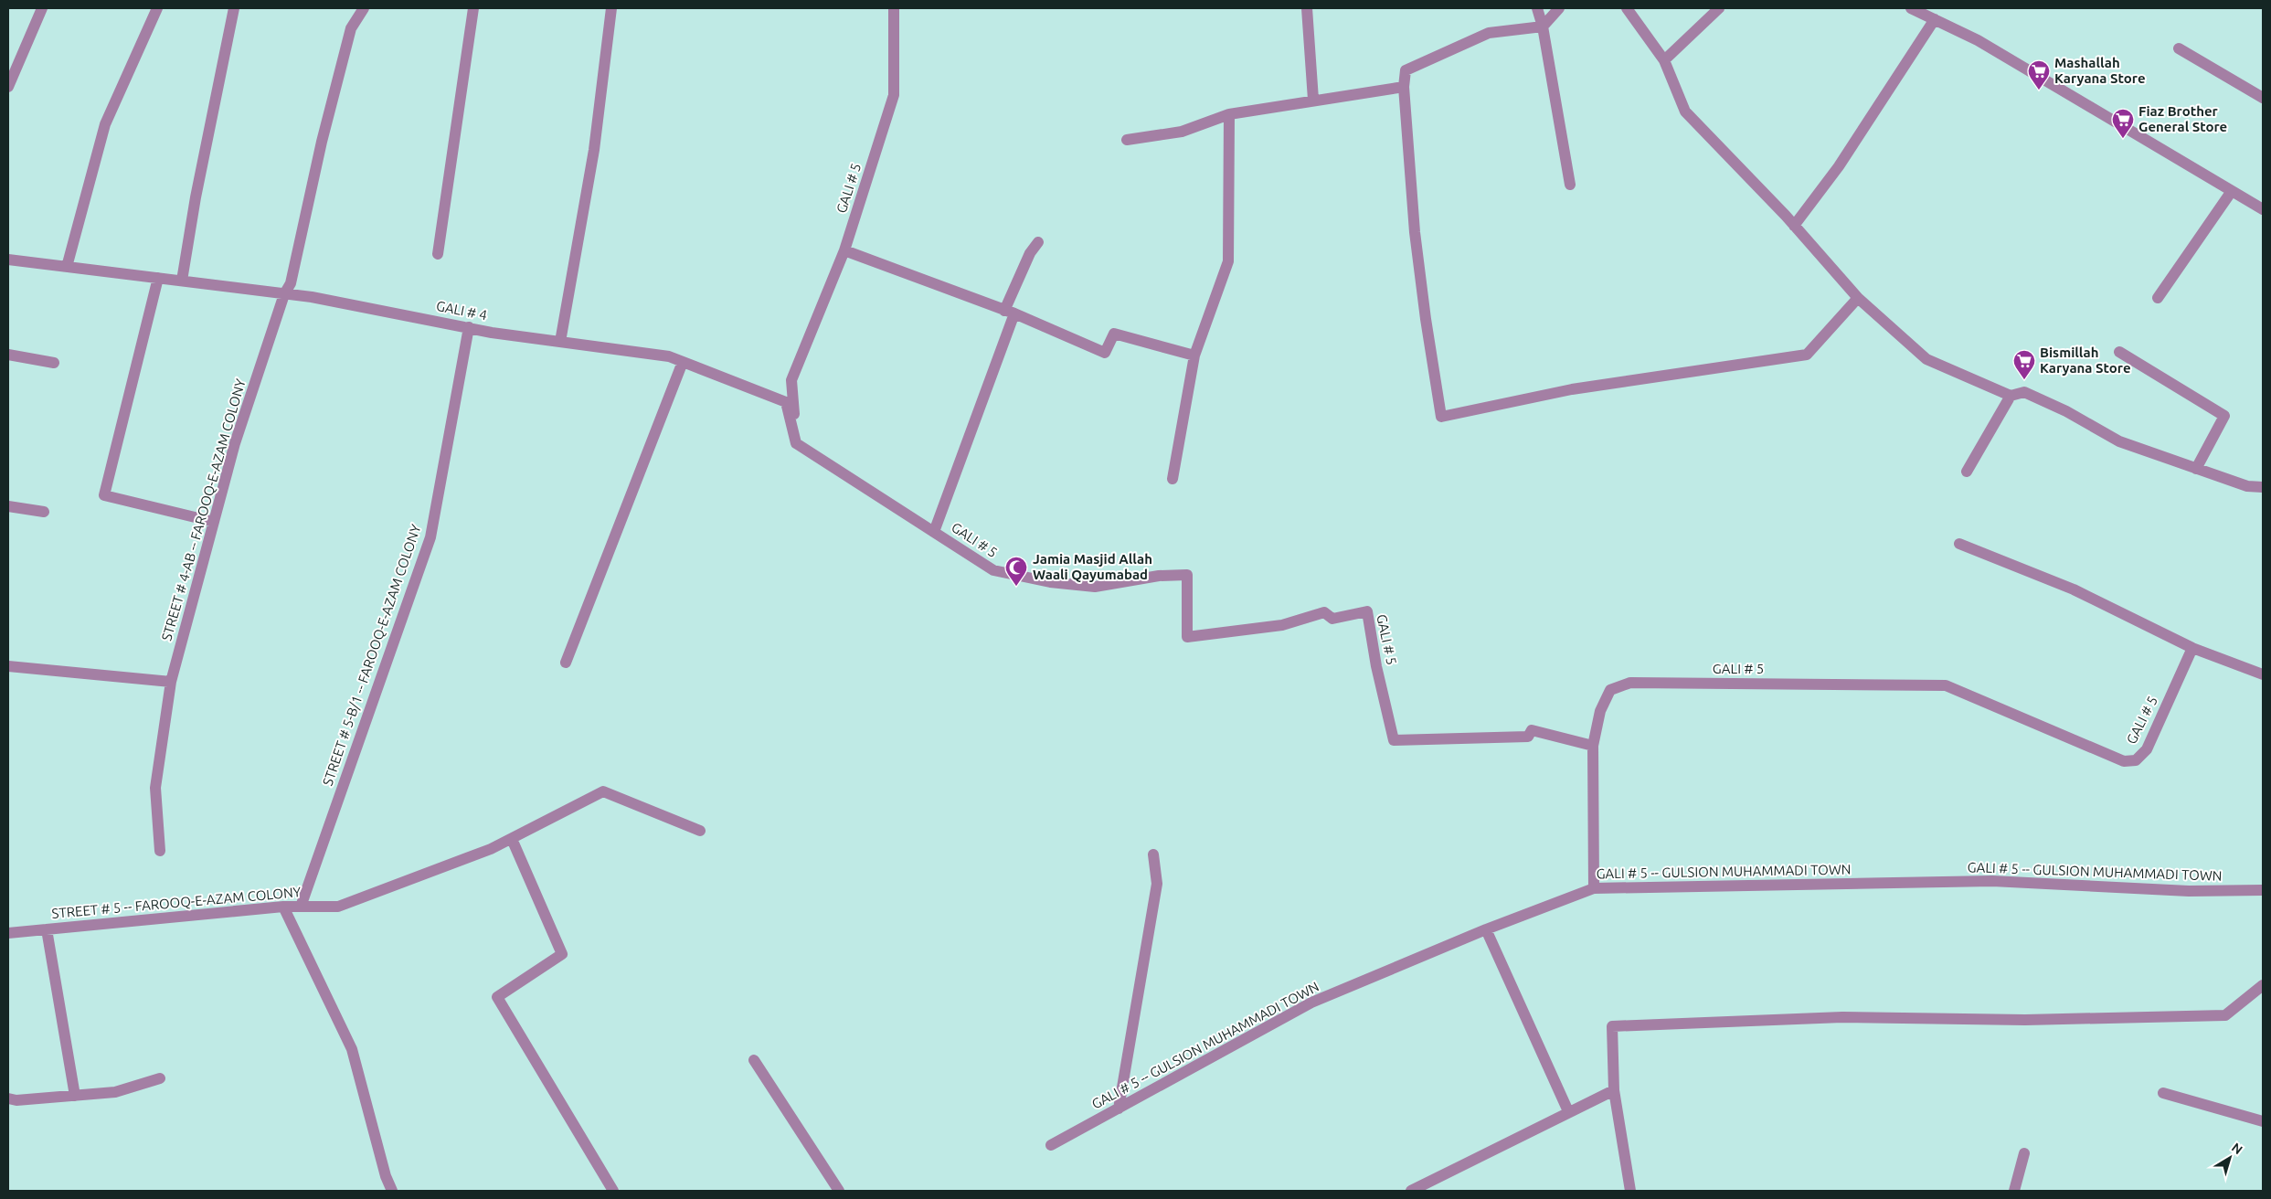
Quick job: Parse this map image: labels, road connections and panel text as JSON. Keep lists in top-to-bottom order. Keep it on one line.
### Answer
{"streets":{"street":["GALI # 5","GALI # 4","STREET # 4-AB -- FAROOQ-E-AZAM COLONY","STREET # 5-B/1 -- FAROOQ-E-AZAM COLONY","GALI # 5 -- GULSION MUHAMMADI TOWN","STREET # 5 -- FAROOQ-E-AZAM COLONY"]},"crossings":[["GALI # 5","GALI # 4"],["GALI # 4","STREET # 4-AB -- FAROOQ-E-AZAM COLONY"],["GALI # 4","STREET # 5-B/1 -- FAROOQ-E-AZAM COLONY"],["STREET # 5-B/1 -- FAROOQ-E-AZAM COLONY","STREET # 5 -- FAROOQ-E-AZAM COLONY"]],"places":{"supermarket":["Mashallah Karyana Store","Fiaz Brother General Store","Bismillah Karyana Store"],"mosque":["Jamia Masjid Allah Waali Qayumabad"]},"north":"top right"}
